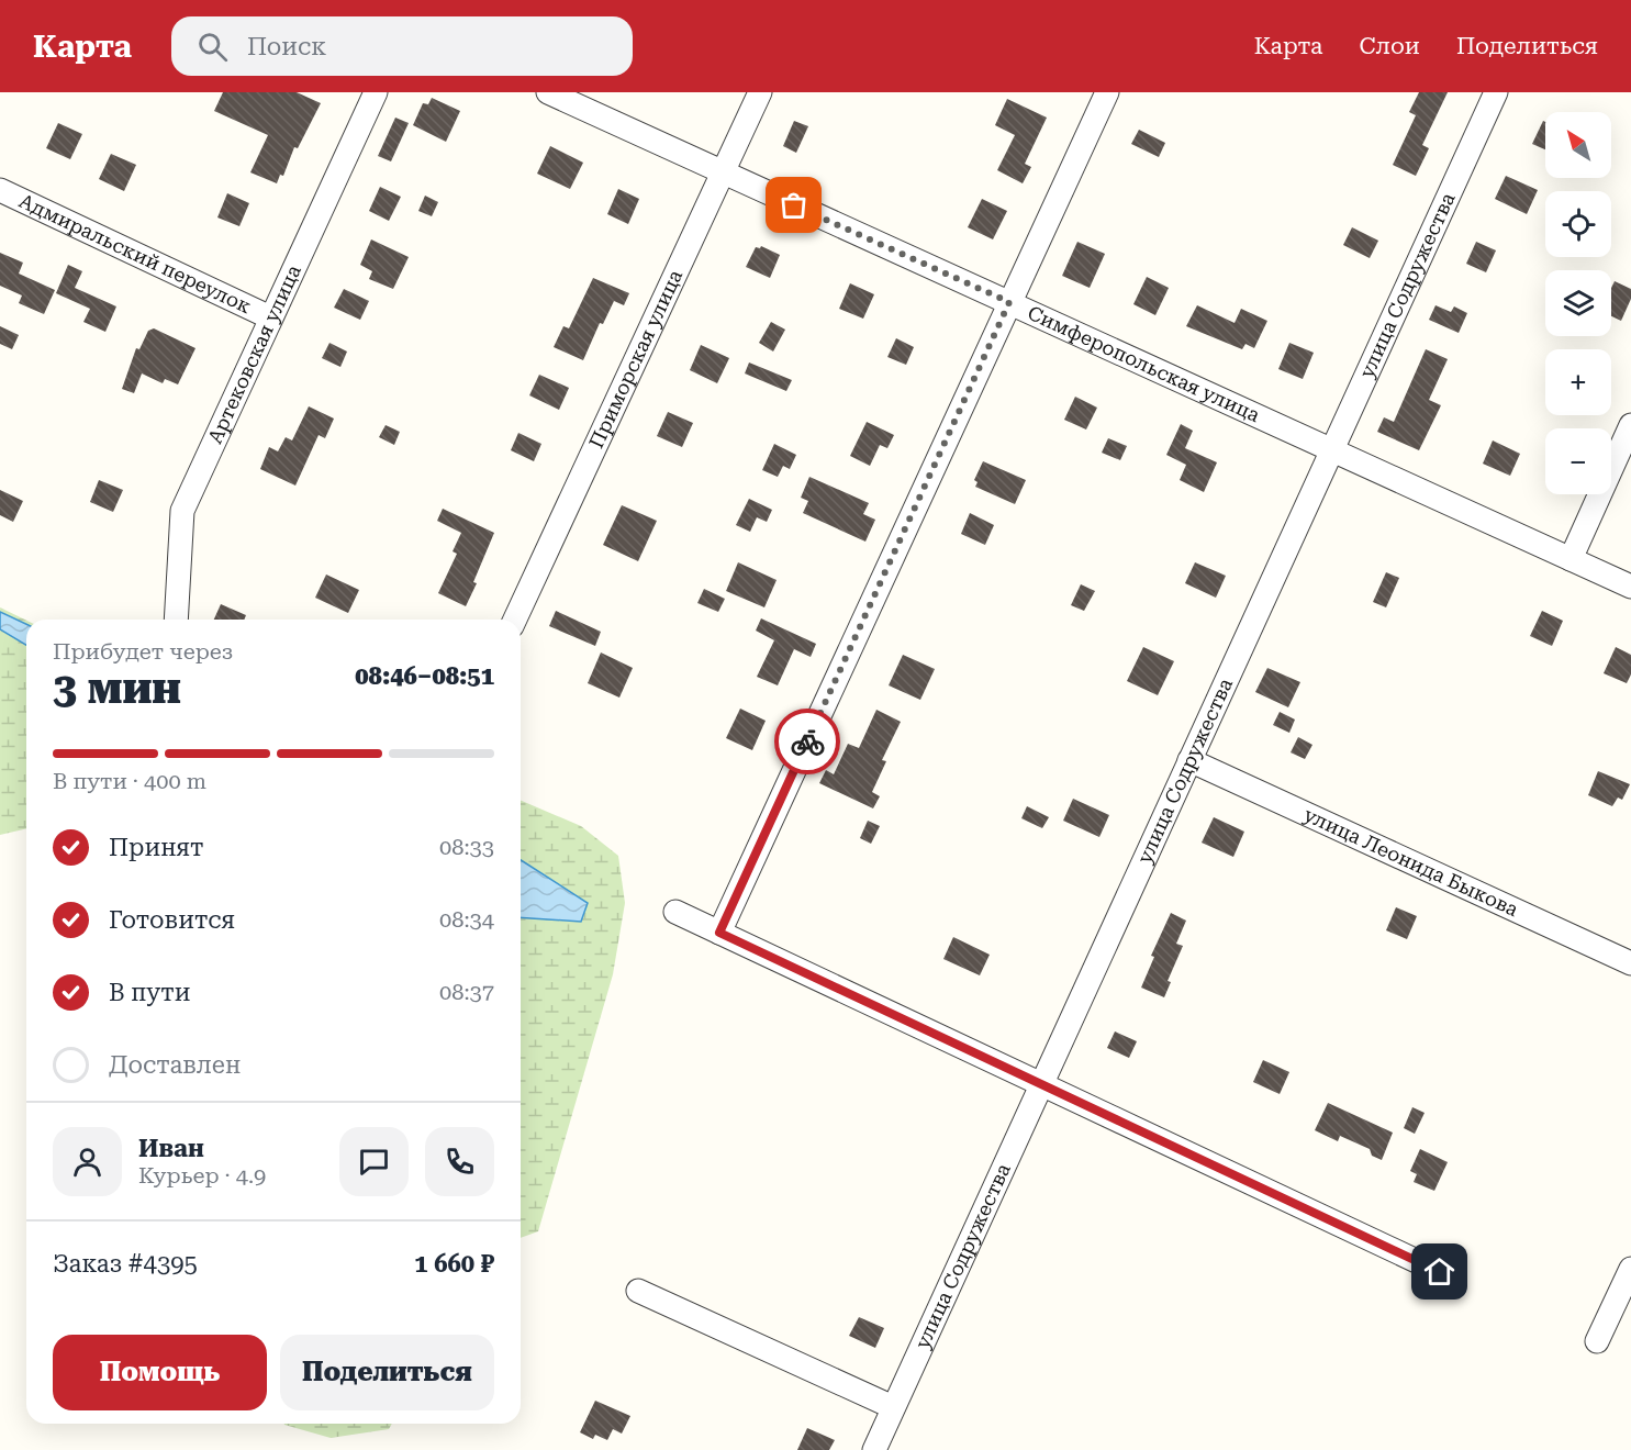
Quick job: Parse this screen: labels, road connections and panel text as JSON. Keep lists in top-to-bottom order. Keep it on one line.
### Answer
{"streets":{"street":["Адмиральский переулок","улица Содружества","Артековская улица","Приморская улица","Симферопольская улица","улица Леонида Быкова"]},"crossings":[["Адмиральский переулок","Артековская улица"],["улица Содружества","Симферопольская улица"],["улица Содружества","улица Леонида Быкова"],["Приморская улица","Симферопольская улица"]],"north":"top left","page":{"header":"Карта","search":"Поиск","nav":["Карта","Слои","Поделиться"],"map_buttons":["+","−"],"heading":["3 мин","Прибудет через","08:46–08:51"],"panel":["Иван","Курьер · 4.9","Заказ #4395","1 660 ₽"],"bar":"В пути · 400 m","list":[["Принят","08:33"],["Готовится","08:34"],["В пути","08:37"],"Доставлен"],"buttons":["Помощь","Поделиться"]}}
